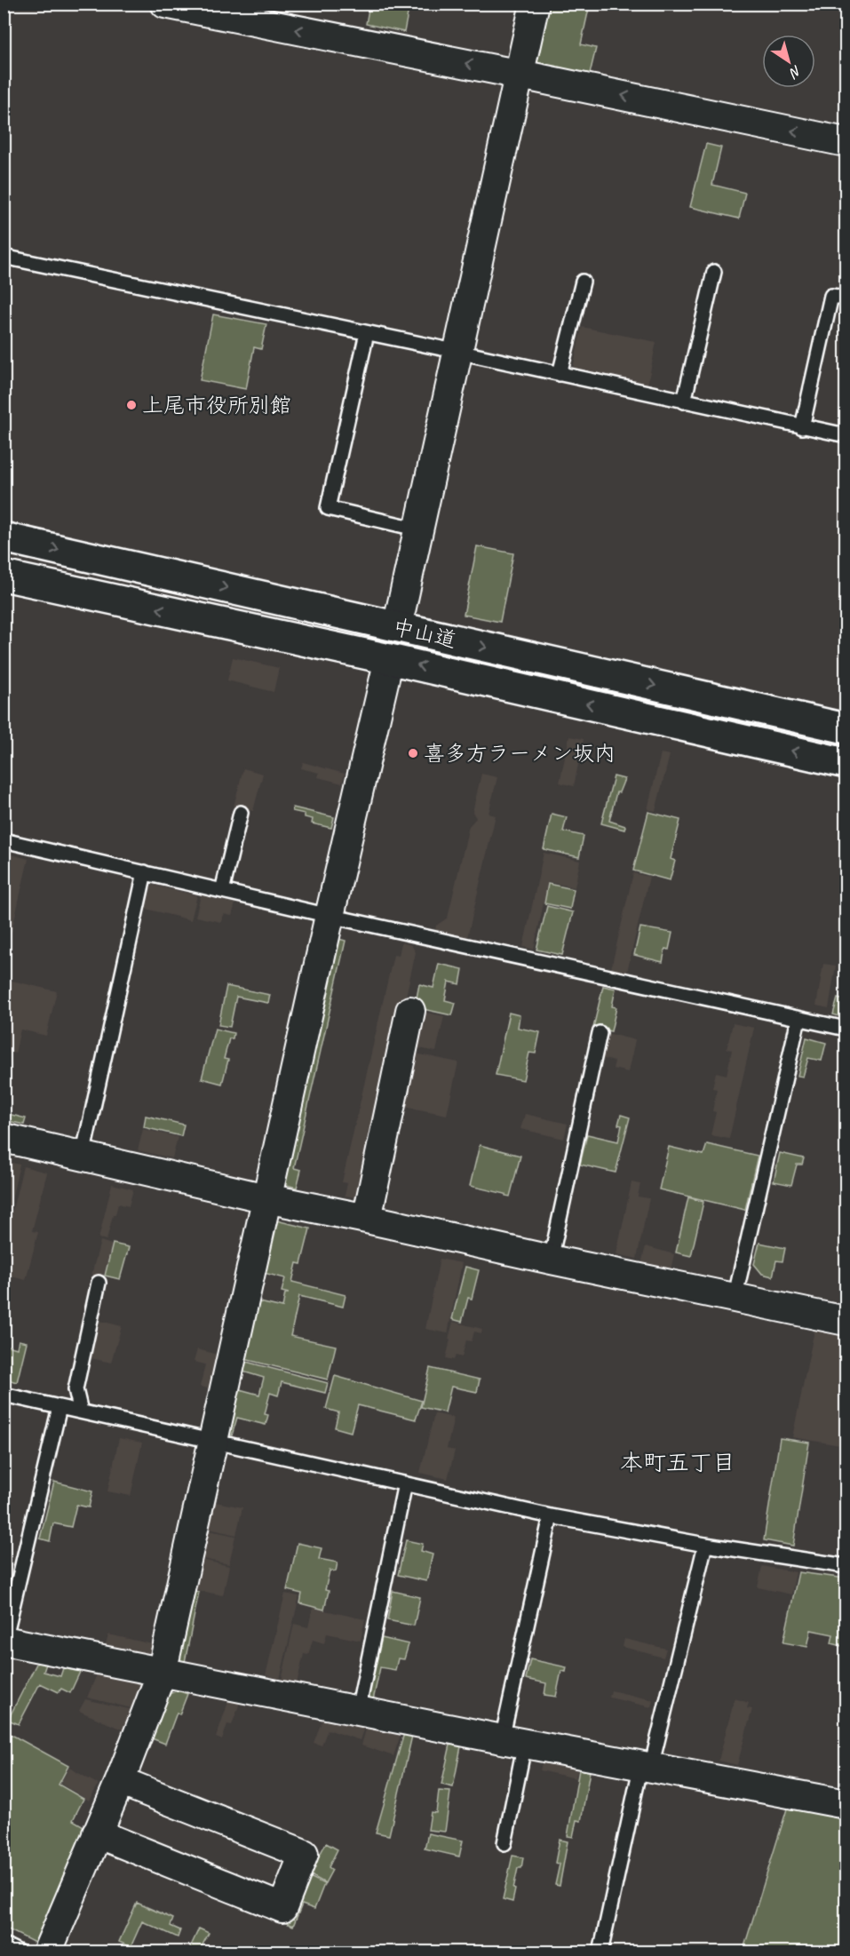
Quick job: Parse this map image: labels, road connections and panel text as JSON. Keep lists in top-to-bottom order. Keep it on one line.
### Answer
{"streets":{"highway":["中山道"]},"districts":["本町五丁目"],"places":["上尾市役所別館","喜多方ラーメン坂内"],"north":"bottom right"}
